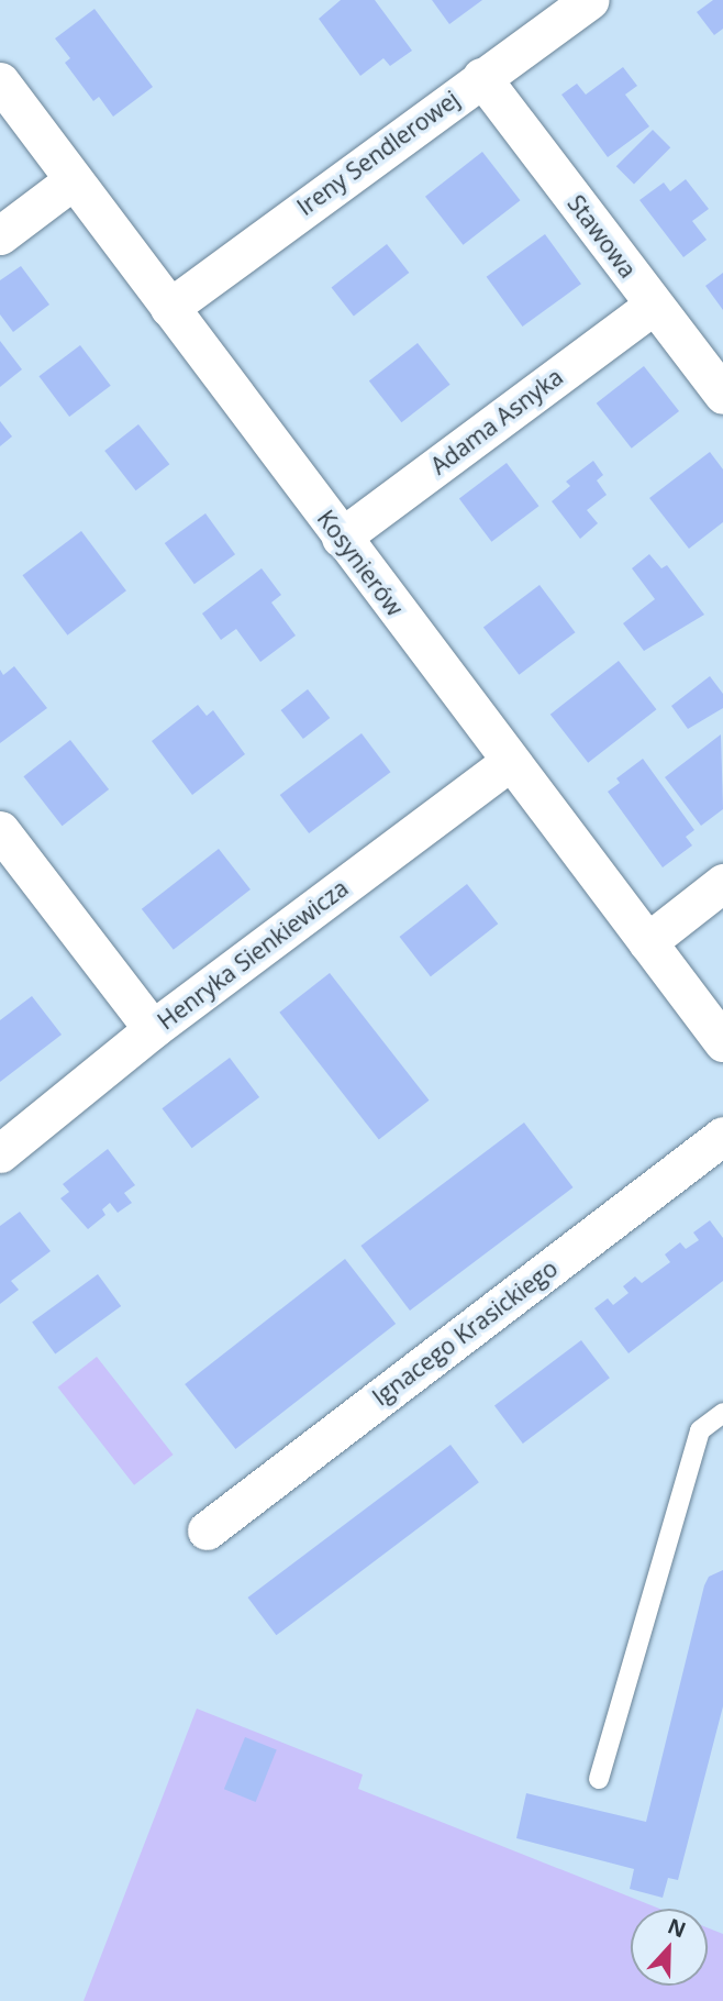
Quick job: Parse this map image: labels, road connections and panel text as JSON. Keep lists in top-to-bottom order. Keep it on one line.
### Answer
{"streets":{"street":["Ireny Sendlerowej","Stawowa","Adama Asnyka","Kosynierów","Henryka Sienkiewicza","Ignacego Krasickiego"]},"crossings":[["Ireny Sendlerowej","Stawowa"],["Ireny Sendlerowej","Kosynierów"],["Stawowa","Adama Asnyka"],["Adama Asnyka","Kosynierów"],["Kosynierów","Henryka Sienkiewicza"]],"north":"top"}
